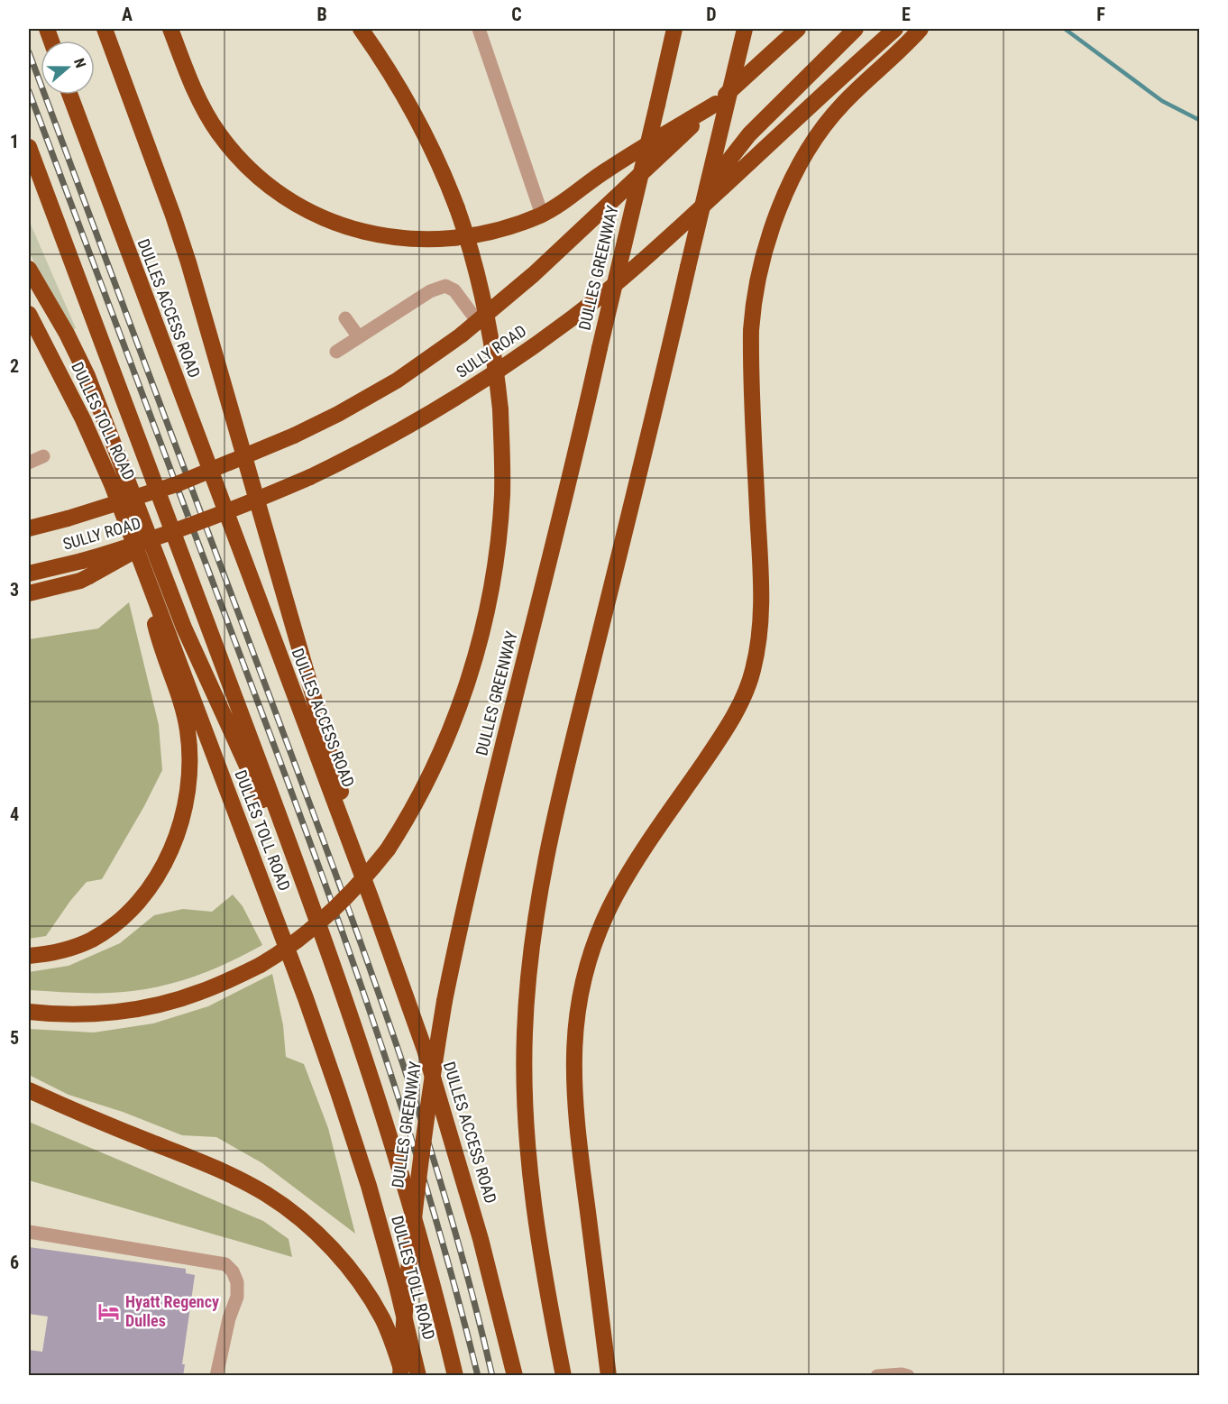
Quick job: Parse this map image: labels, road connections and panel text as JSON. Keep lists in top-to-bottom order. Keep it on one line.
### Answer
{"streets":{"highway":["DULLES GREENWAY","DULLES ACCESS ROAD","SULLY ROAD","DULLES TOLL ROAD"]},"places":{"hotel":["Hyatt Regency Dulles"]},"north":"right","grid":{"columns":["A","B","C","D","E","F"],"rows":["1","2","3","4","5","6"]}}
